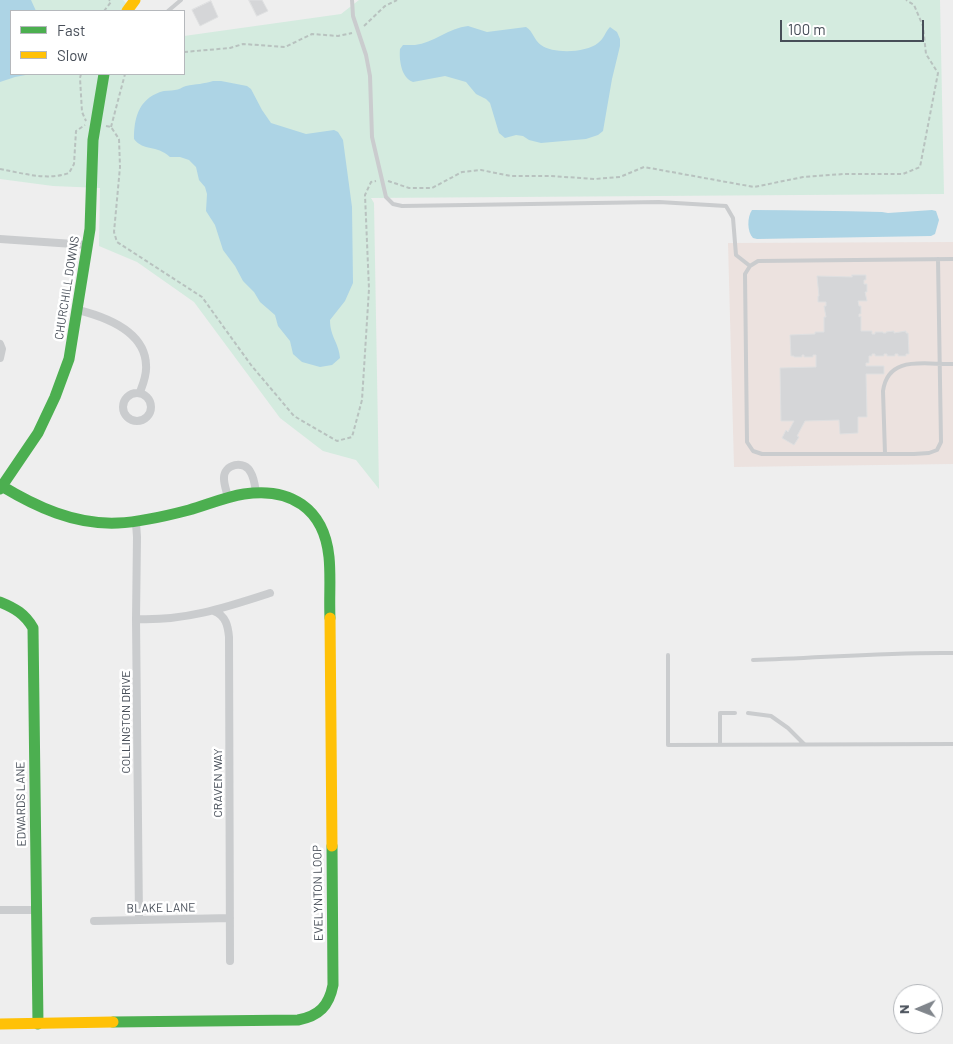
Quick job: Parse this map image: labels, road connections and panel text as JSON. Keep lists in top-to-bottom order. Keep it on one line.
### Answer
{"streets":{"street":["CHURCHILL DOWNS","COLLINGTON DRIVE","CRAVEN WAY","EDWARDS LANE","EVELYNTON LOOP","BLAKE LANE"]},"crossings":[["CHURCHILL DOWNS","EVELYNTON LOOP"],["COLLINGTON DRIVE","EVELYNTON LOOP"],["COLLINGTON DRIVE","BLAKE LANE"],["CRAVEN WAY","BLAKE LANE"],["EDWARDS LANE","EVELYNTON LOOP"]],"legend":["Fast","Slow"],"scale_bar":"100 m","north":"left"}
